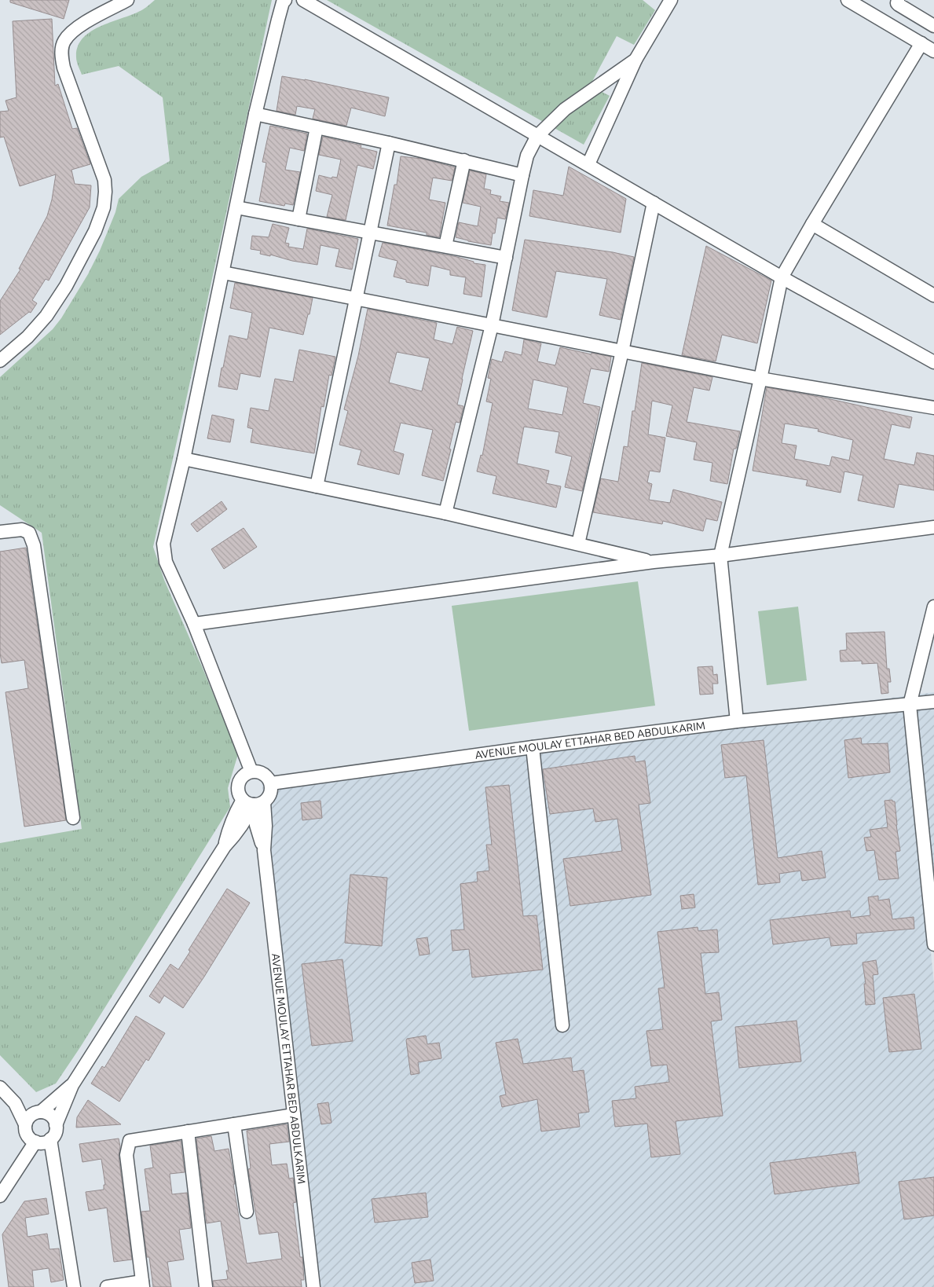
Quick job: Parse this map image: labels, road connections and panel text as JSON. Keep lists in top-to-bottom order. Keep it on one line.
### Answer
{"streets":{"street":["AVENUE MOULAY ETTAHAR BED ABDULKARIM"]}}
